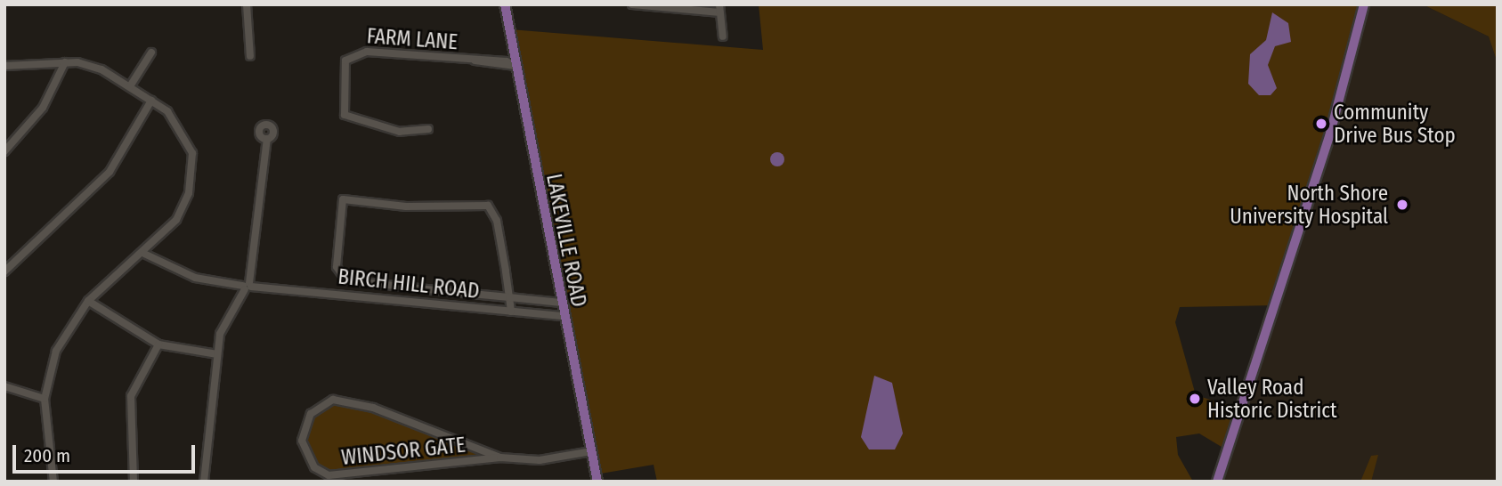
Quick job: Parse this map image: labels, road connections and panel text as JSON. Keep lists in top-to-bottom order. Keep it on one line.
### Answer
{"streets":{"main road":["LAKEVILLE ROAD"],"street":["FARM LANE","BIRCH HILL ROAD","WINDSOR GATE"]},"crossings":[["FARM LANE","LAKEVILLE ROAD"],["LAKEVILLE ROAD","BIRCH HILL ROAD"],["LAKEVILLE ROAD","WINDSOR GATE"]],"places":["Community Drive Bus Stop","North Shore University Hospital","Valley Road Historic District"],"scale_bar":"200 m"}
